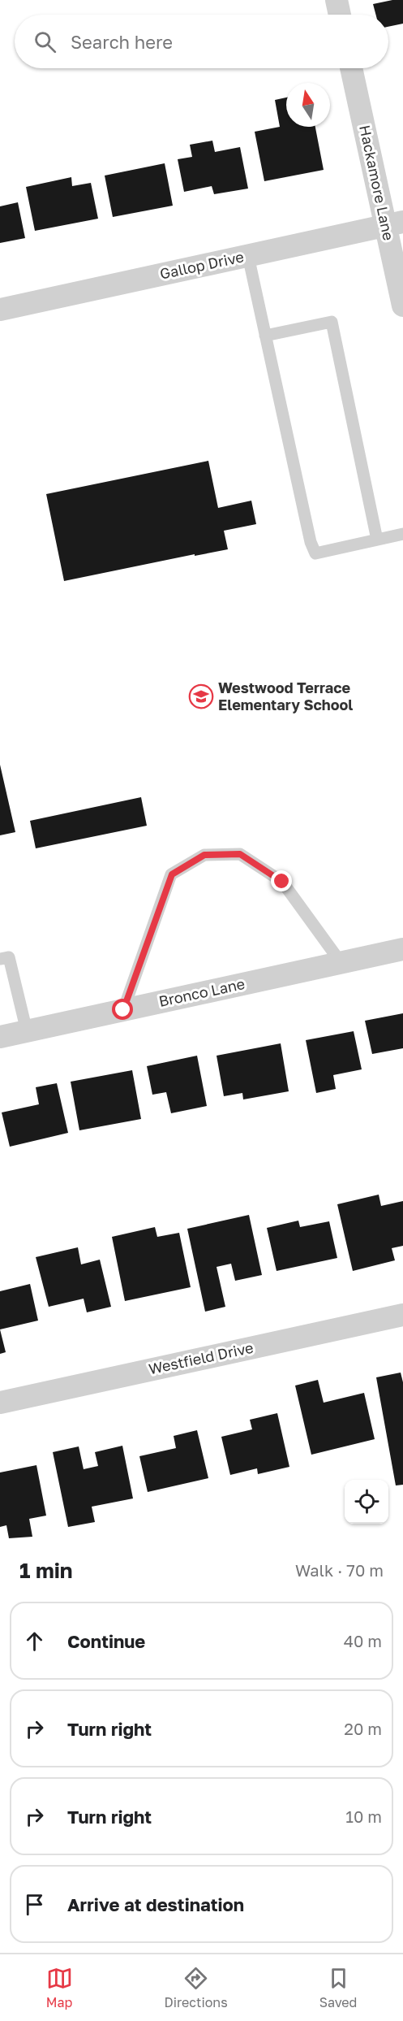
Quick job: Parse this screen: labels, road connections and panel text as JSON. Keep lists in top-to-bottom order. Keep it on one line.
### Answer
{"streets":{"street":["Hackamore Lane","Gallop Drive","Bronco Lane","Westfield Drive"]},"crossings":[["Hackamore Lane","Gallop Drive"]],"places":{"school or university":["Westwood Terrace Elementary School"]},"north":"top","page":{"search":"Search here","heading":["1 min","Walk · 70 m"],"list":[["Continue","40 m"],["Turn right","20 m"],["Turn right","10 m"],"Arrive at destination"],"nav":["Map","Directions","Saved"]}}
